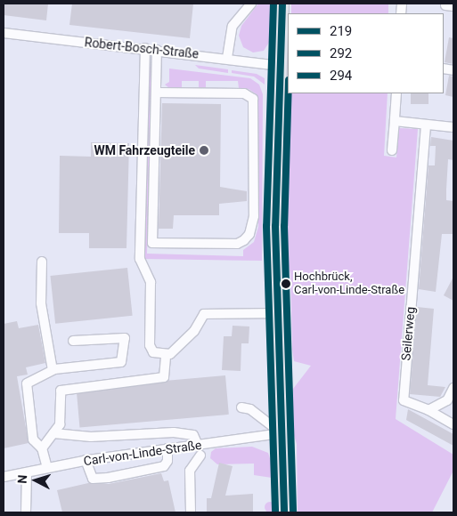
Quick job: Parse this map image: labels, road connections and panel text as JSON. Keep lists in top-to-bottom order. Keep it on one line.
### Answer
{"streets":{"street":["Robert-Bosch-Straße","Seilerweg","Carl-von-Linde-Straße"]},"places":["WM Fahrzeugteile","Hochbrück, Carl-von-Linde-Straße"],"lines":["transit line 219","transit line 292","transit line 294"],"legend":["219","292","294"],"north":"left"}
